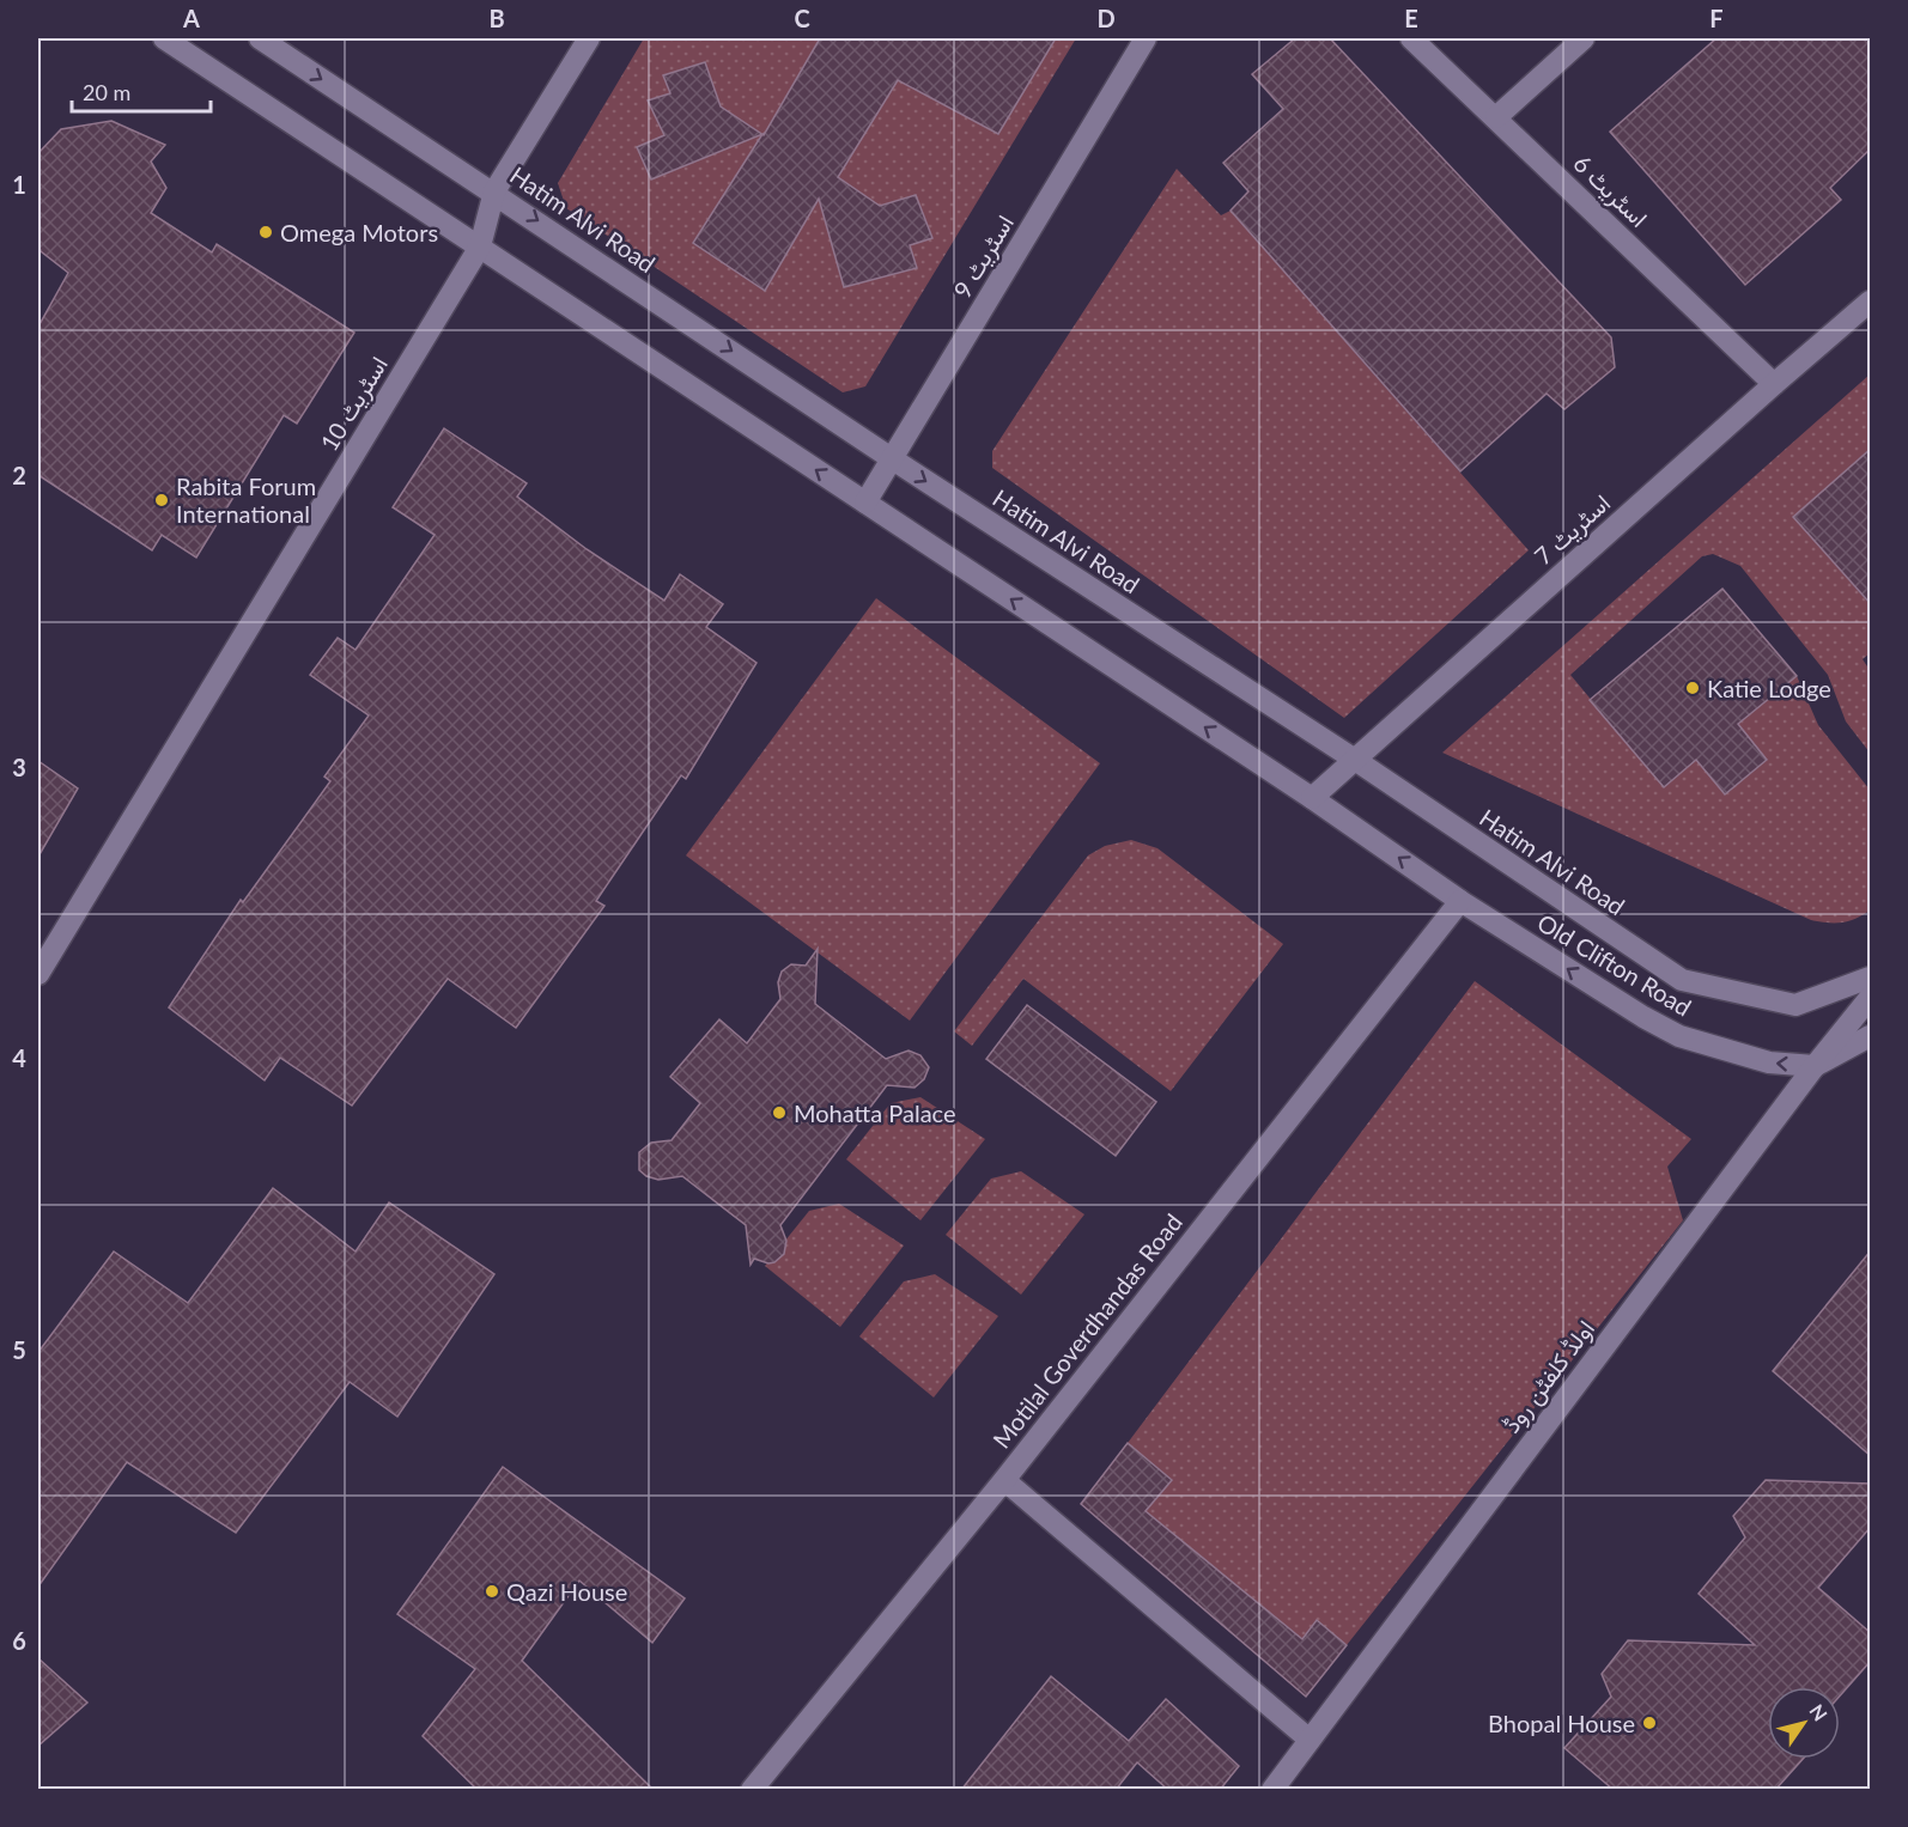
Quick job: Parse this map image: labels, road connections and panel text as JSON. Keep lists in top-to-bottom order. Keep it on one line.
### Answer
{"streets":{"street":["اسٹریٹ 6","Hatim Alvi Road","اسٹریٹ 9","اسٹریٹ 10","اسٹریٹ 7","Old Clifton Road","Motilal Goverdhandas Road","اولڈ کلفٹن روڈ"]},"crossings":[["اسٹریٹ 6","اسٹریٹ 7"],["Hatim Alvi Road","اسٹریٹ 9"],["Hatim Alvi Road","اسٹریٹ 10"],["Hatim Alvi Road","اسٹریٹ 7"],["Old Clifton Road","Motilal Goverdhandas Road"],["Old Clifton Road","اولڈ کلفٹن روڈ"]],"one_way":["Old Clifton Road"],"places":["Omega Motors","Rabita Forum International","Katie Lodge","Mohatta Palace","Qazi House","Bhopal House"],"scale_bar":"20 m","north":"top right","grid":{"columns":["A","B","C","D","E","F"],"rows":["1","2","3","4","5","6"]}}
